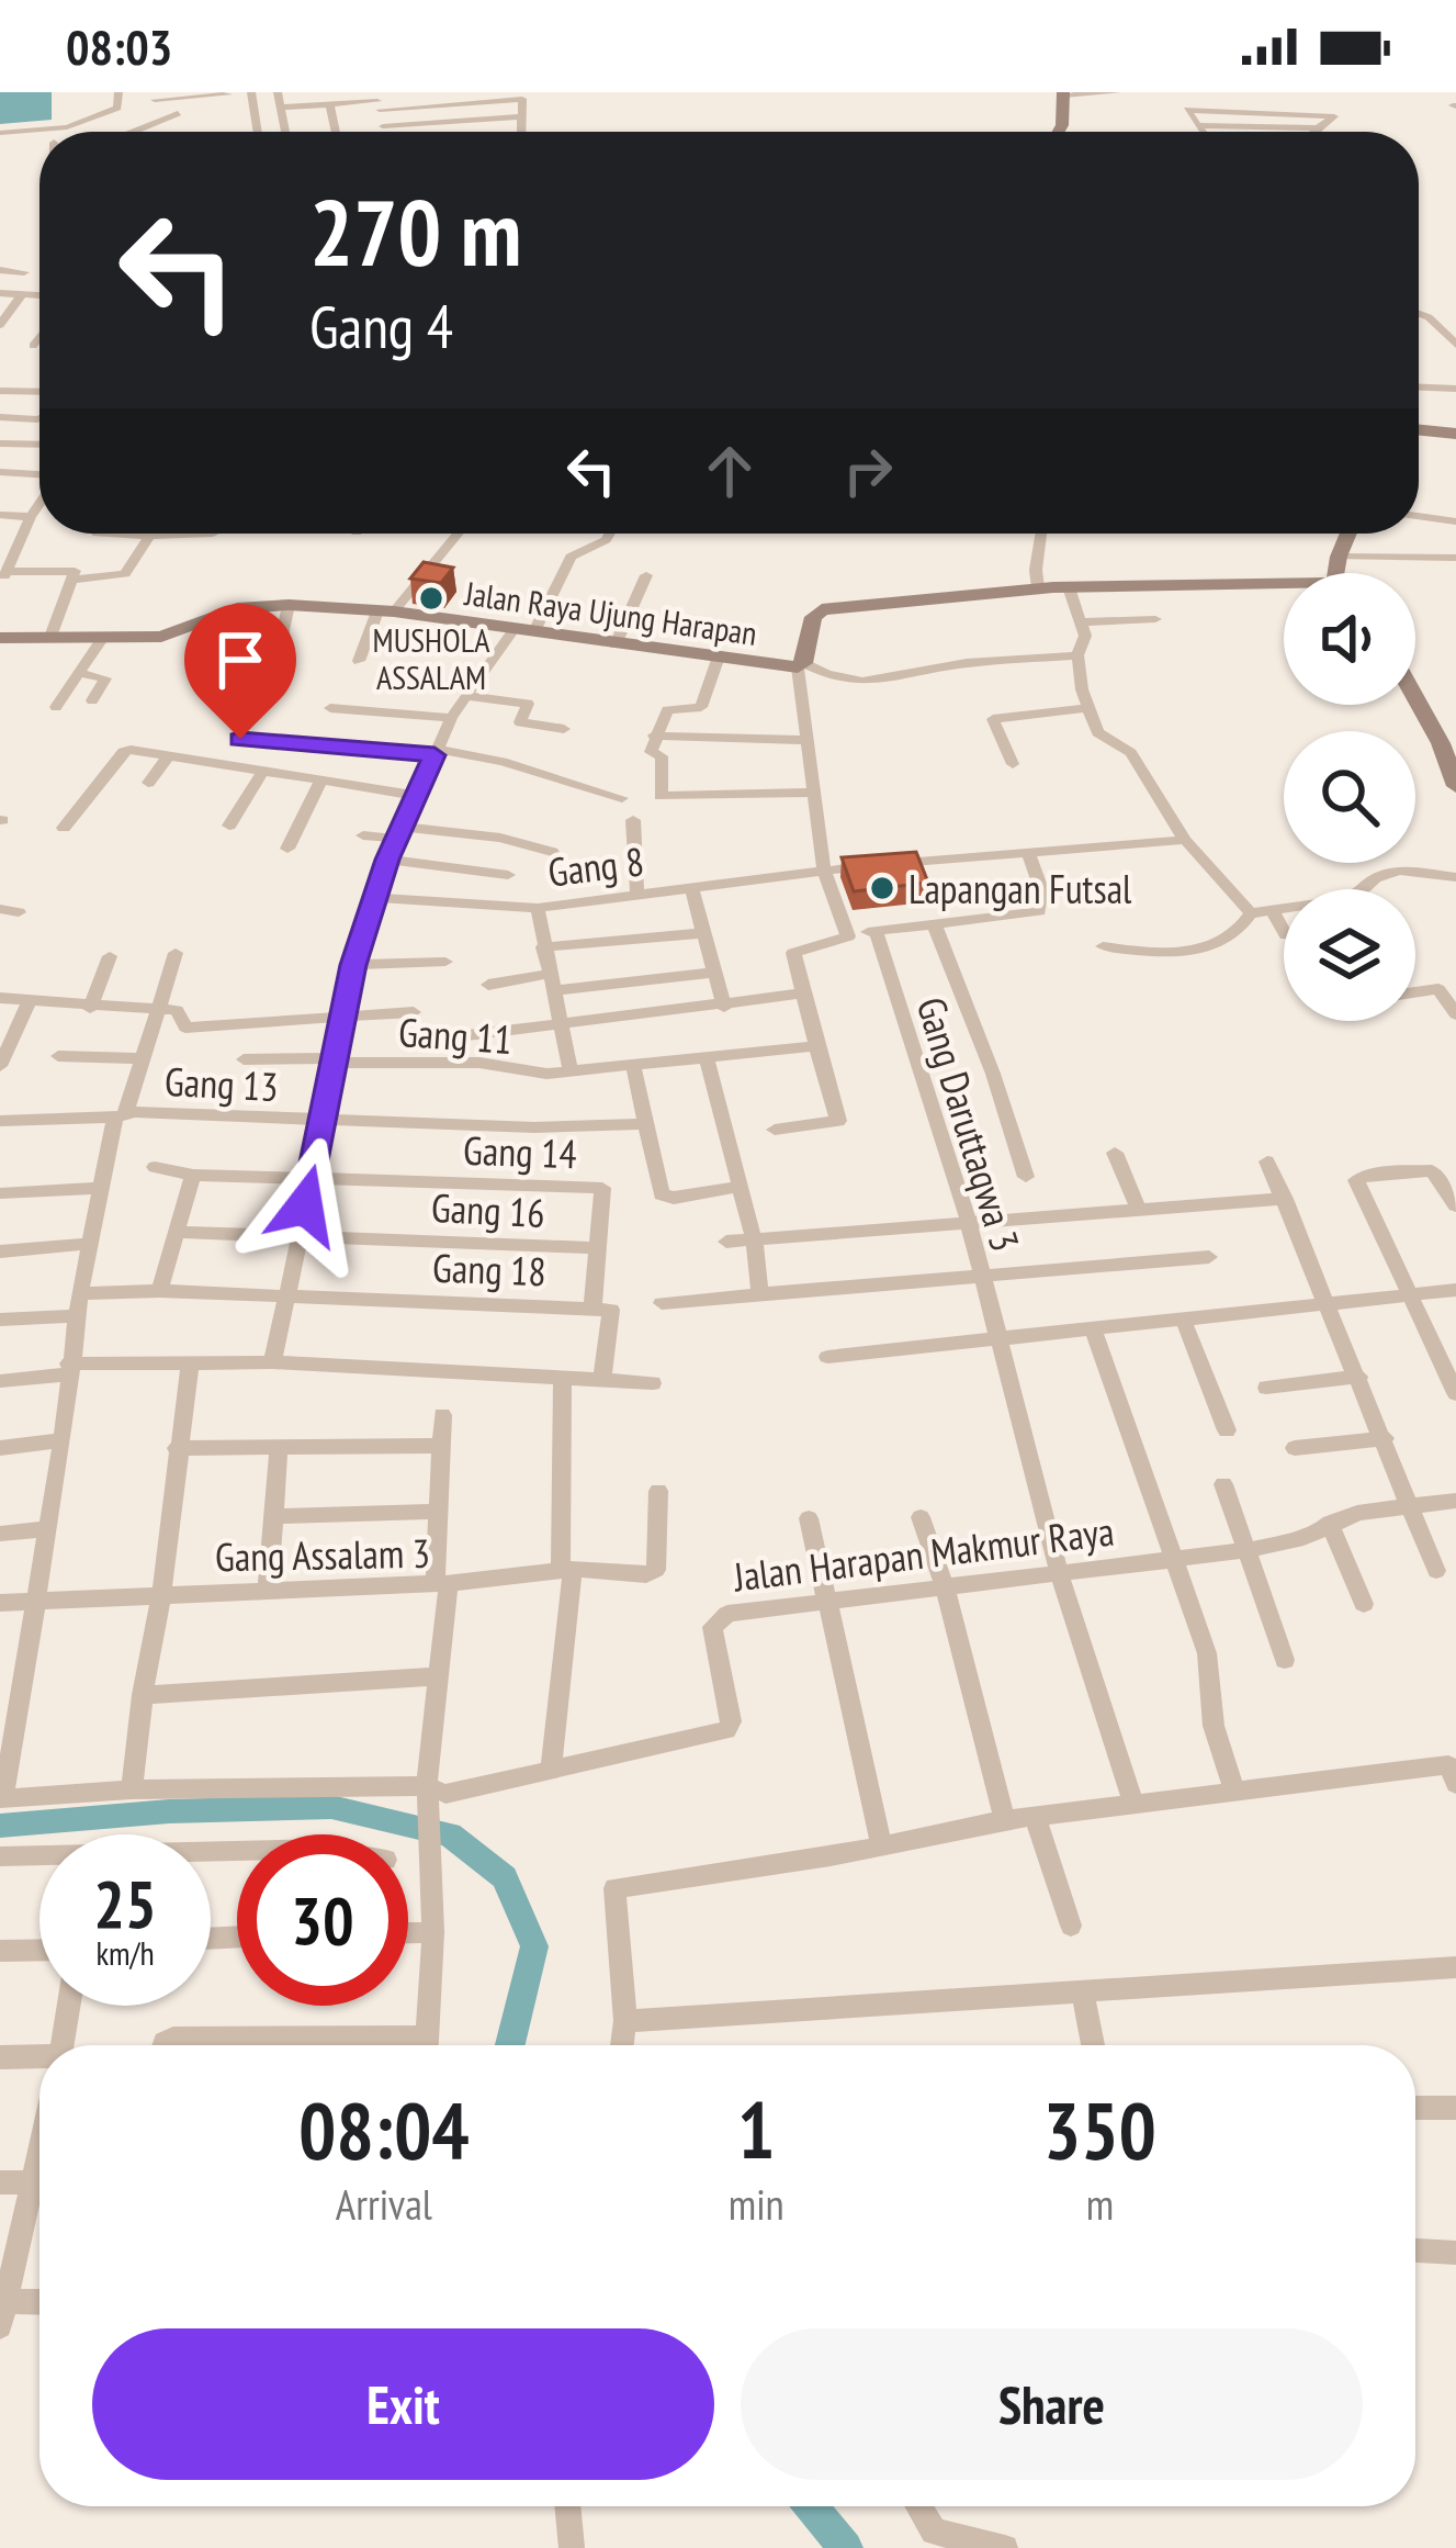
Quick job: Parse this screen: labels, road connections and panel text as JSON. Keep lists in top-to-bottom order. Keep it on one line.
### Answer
{"streets":{"street":["Jalan Raya Ujung Harapan","Gang 8","Gang 11","Gang 13","Gang Daruttaqwa 3","Gang 14","Gang 16","Gang 18","Jalan Harapan Makmur Raya","Gang Assalam 3"]},"crossings":[["Gang Daruttaqwa 3","Jalan Harapan Makmur Raya"],["Gang 14","Gang 16"],["Gang 14","Gang 18"],["Jalan Harapan Makmur Raya","Gang Assalam 3"]],"places":["MUSHOLA ASSALAM","Lapangan Futsal"],"page":{"status":"08:03","turn":["270 m","Gang 4"],"speed":"25 km/h","limit":"30","eta":["08:04","Arrival","1","min","350","m"],"buttons":["Exit","Share"]}}
